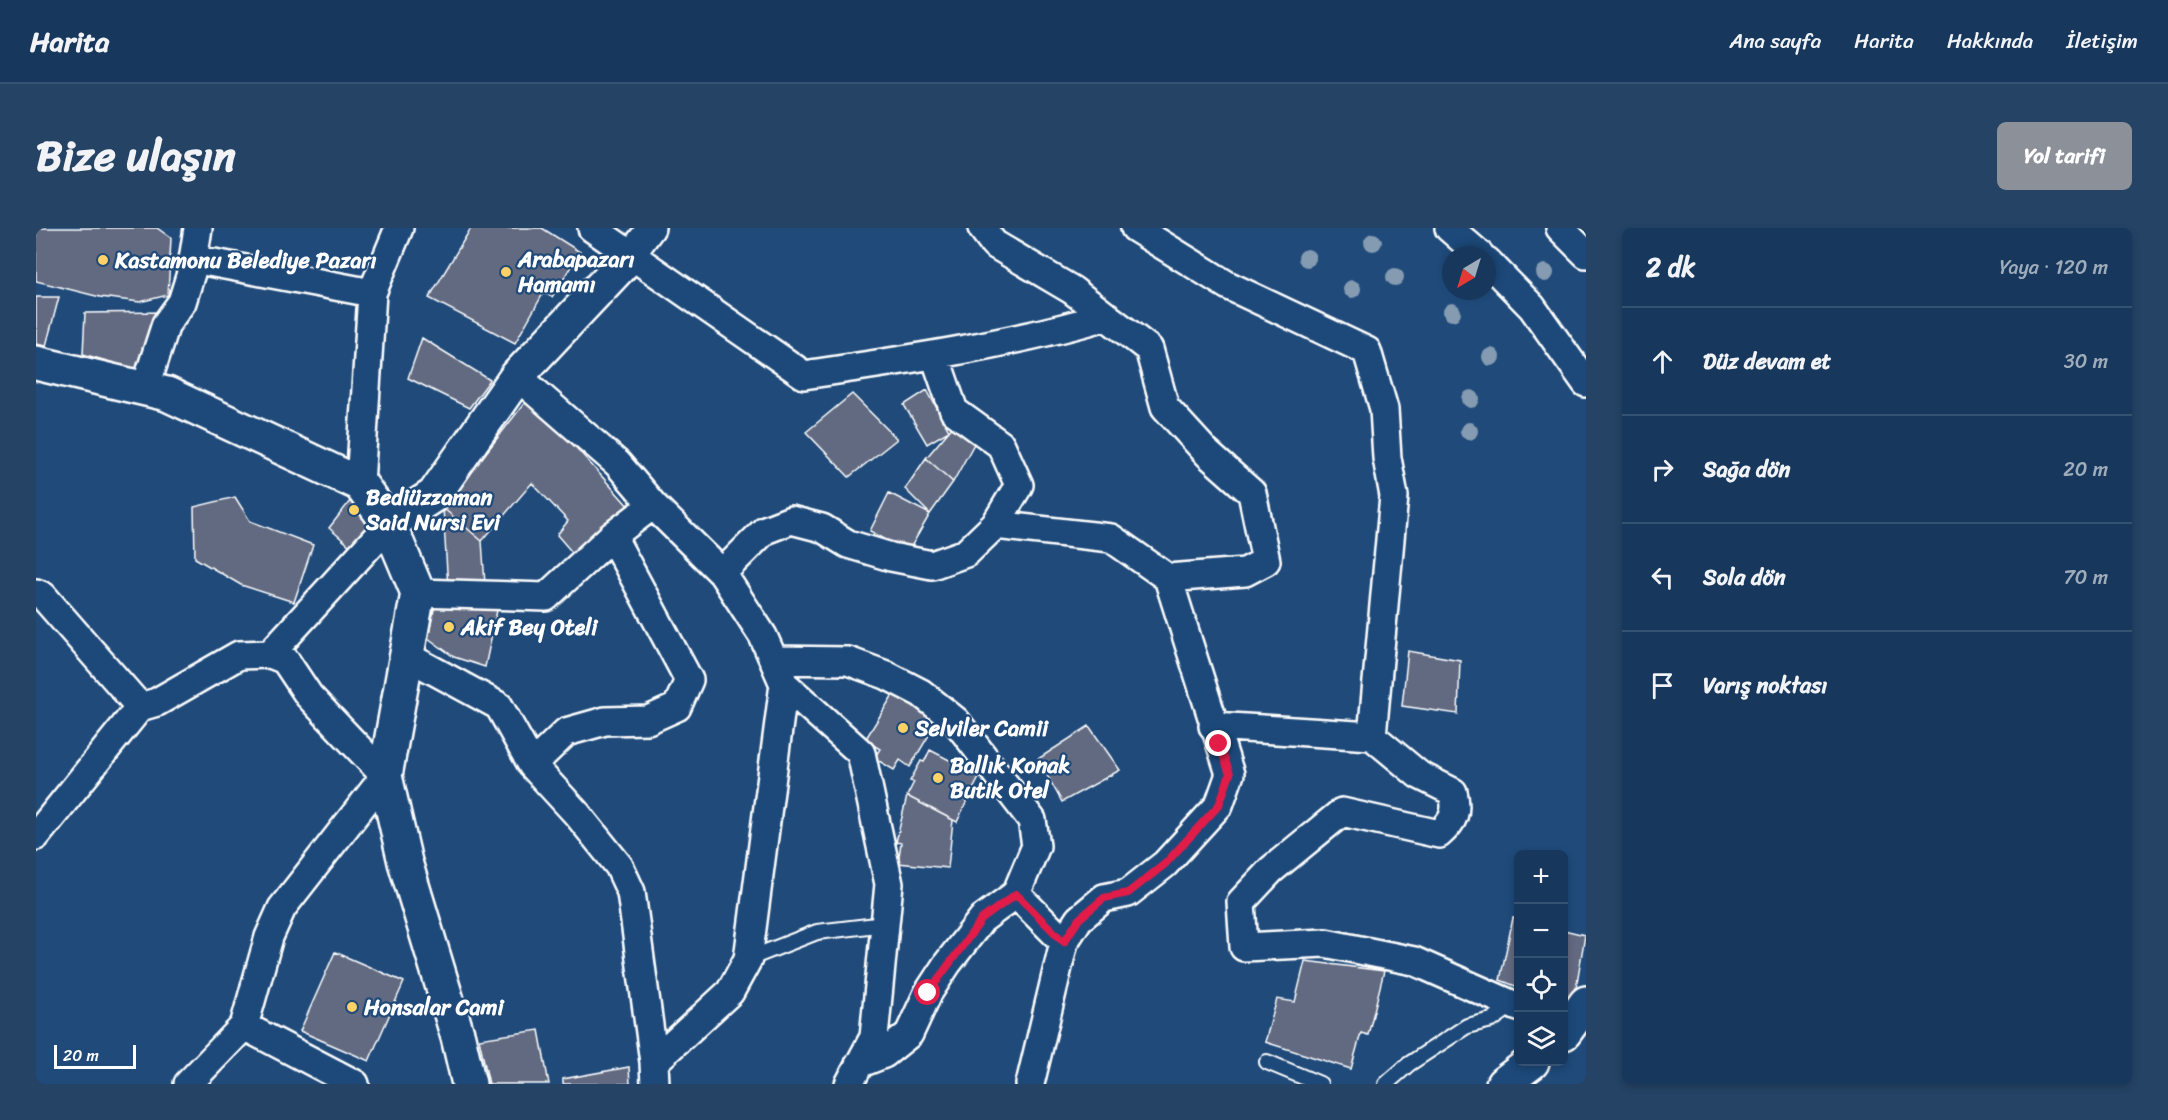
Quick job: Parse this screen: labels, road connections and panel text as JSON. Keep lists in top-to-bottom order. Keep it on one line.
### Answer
{"places":["Kastamonu Belediye Pazarı","Arabapazarı Hamamı","Bediüzzaman Said Nursi Evi","Akif Bey Oteli","Selviler Camii","Ballık Konak Butik Otel","Honsalar Cami"],"scale_bar":"20 m","north":"bottom left","page":{"header":"Harita","nav":["Ana sayfa","Harita","Hakkında","İletişim"],"title":"Bize ulaşın","buttons":"Yol tarifi","heading":["2 dk","Yaya · 120 m"],"list":[["Düz devam et","30 m"],["Sağa dön","20 m"],["Sola dön","70 m"],"Varış noktası"],"map_buttons":["+","−"],"scale":"20 m"}}
